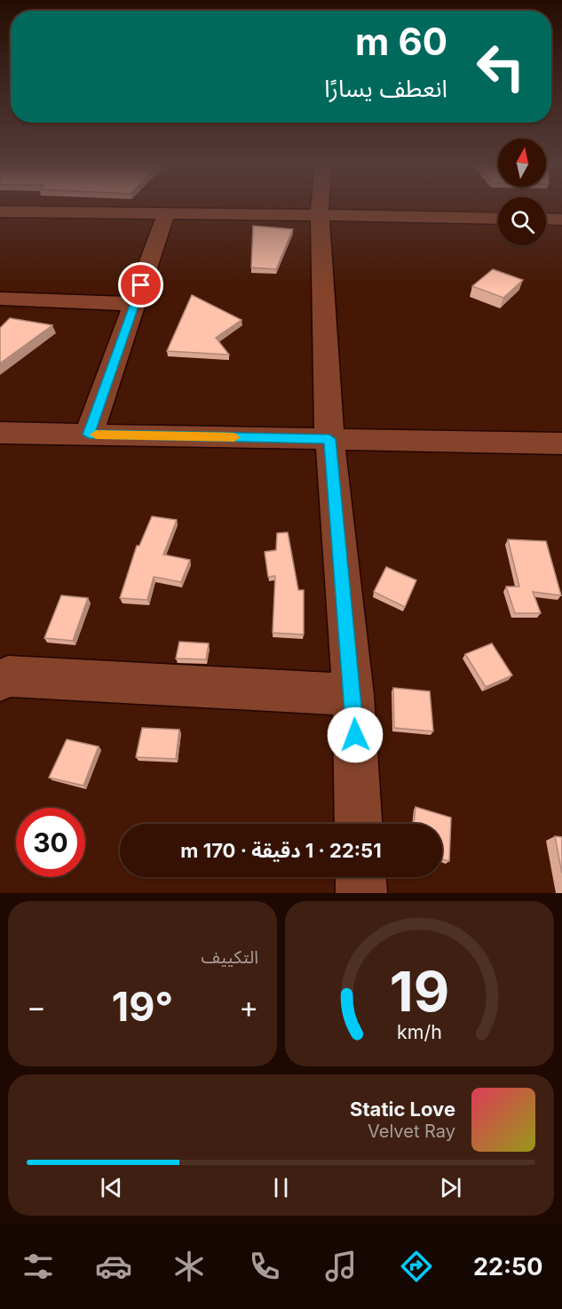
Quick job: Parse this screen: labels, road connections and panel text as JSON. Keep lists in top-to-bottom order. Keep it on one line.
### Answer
{"north":"top","page":{"turn":["60 m","انعطف يسارًا"],"limit":"30","trip":"22:51 · 1 دقيقة · 170 m","tile":"التكييف","heat":["−","19°","+"],"song":["Static Love","Velvet Ray"],"tabs":"22:50","gauge":["19","km/h"]}}
